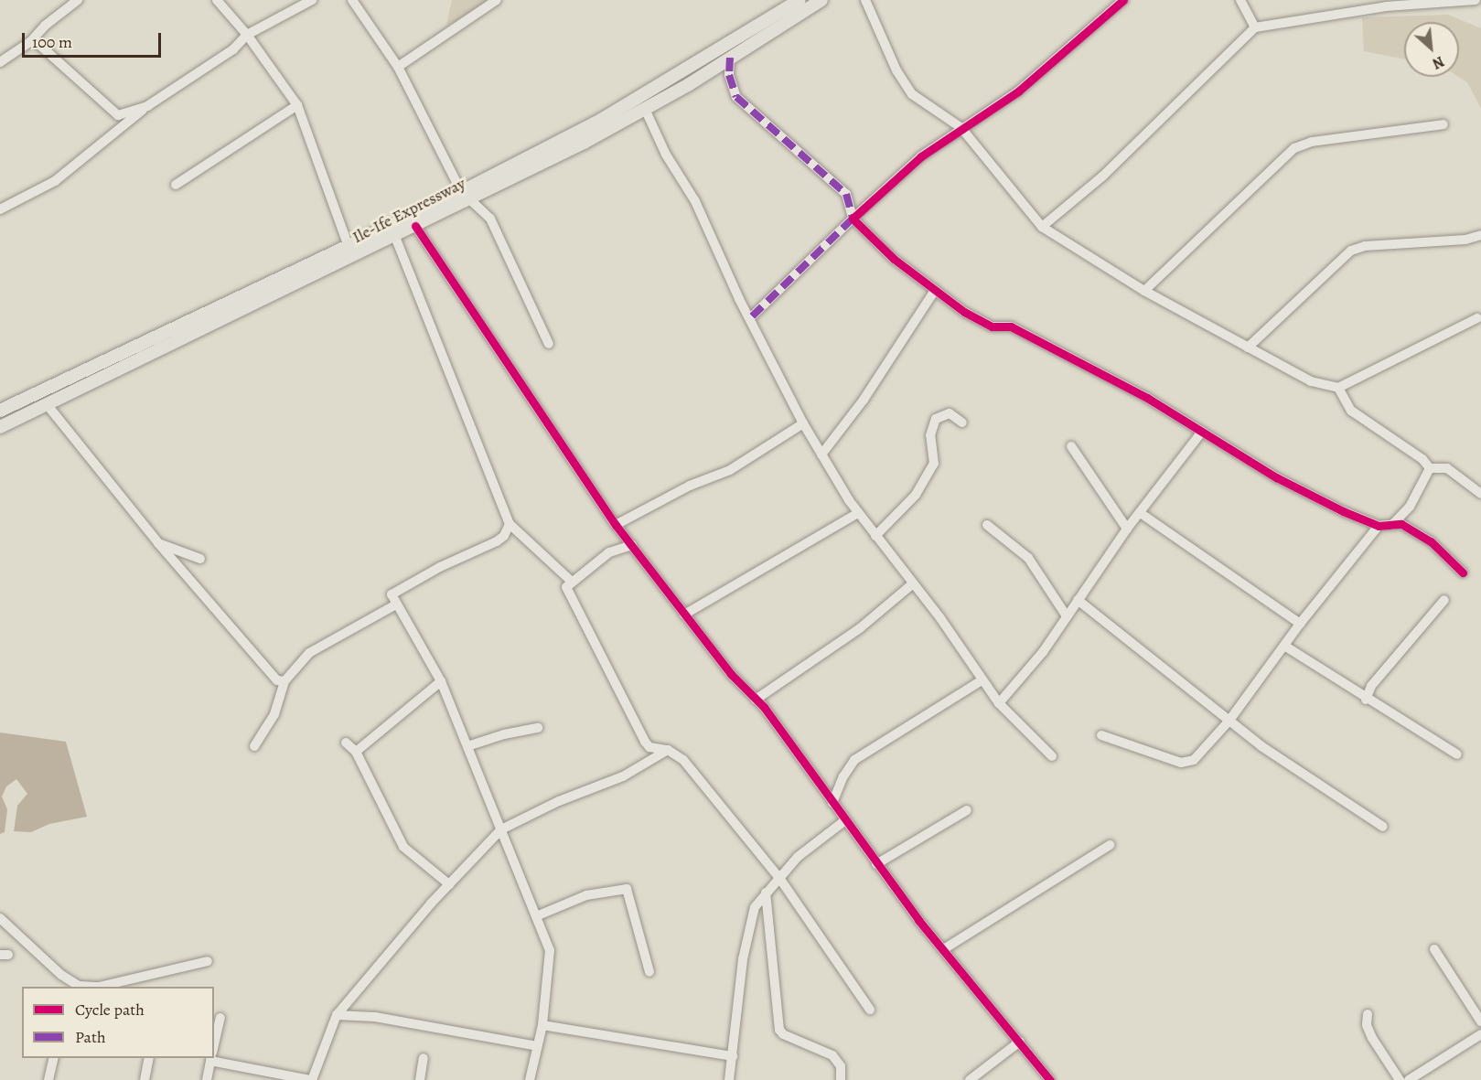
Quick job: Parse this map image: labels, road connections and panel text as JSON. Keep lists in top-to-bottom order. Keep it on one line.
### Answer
{"streets":{"main road":["Ile-Ife Expressway"]},"legend":["Cycle path","Path"],"scale_bar":"100 m","north":"bottom right"}
